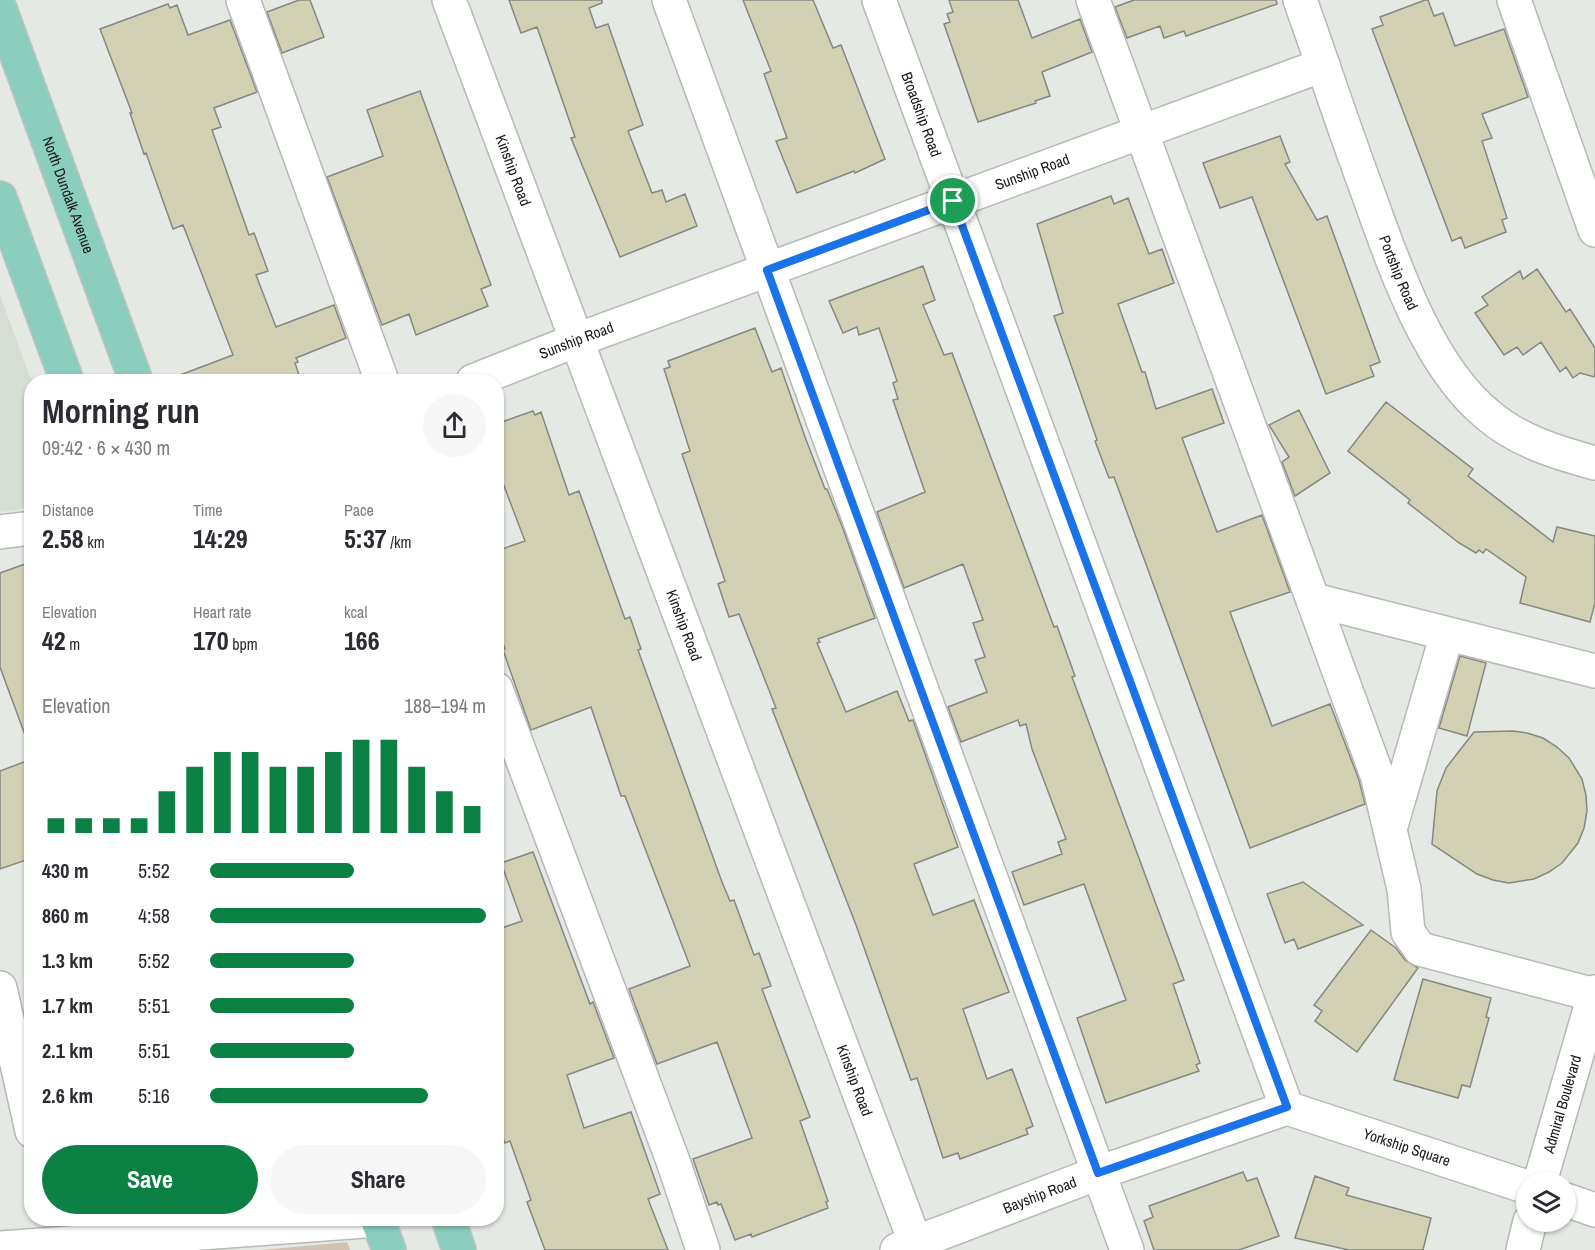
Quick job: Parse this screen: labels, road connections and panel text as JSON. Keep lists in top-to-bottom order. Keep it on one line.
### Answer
{"streets":{"main road":["North Dundalk Avenue"],"street":["Broadship Road","Kinship Road","Sunship Road","Portship Road","Admiral Boulevard","Yorkship Square","Bayship Road"]},"crossings":[["Broadship Road","Sunship Road"],["Broadship Road","Yorkship Square"],["Broadship Road","Bayship Road"],["Kinship Road","Sunship Road"],["Kinship Road","Bayship Road"],["Sunship Road","Portship Road"],["Yorkship Square","Bayship Road"]],"page":{"heading":["Morning run","09:42 · 6 × 430 m"],"stats":[["Distance","2.58 km"],["Time","14:29"],["Pace","5:37 /km"],["Elevation","42 m"],["Heart rate","170 bpm"],["kcal","166"]],"chart":["Elevation","188–194 m"],"list":[{"name":"430 m","note":"5:52"},{"name":"860 m","note":"4:58"},{"name":"1.3 km","note":"5:52"},{"name":"1.7 km","note":"5:51"},{"name":"2.1 km","note":"5:51"},{"name":"2.6 km","note":"5:16"}],"buttons":["Save","Share"]}}
